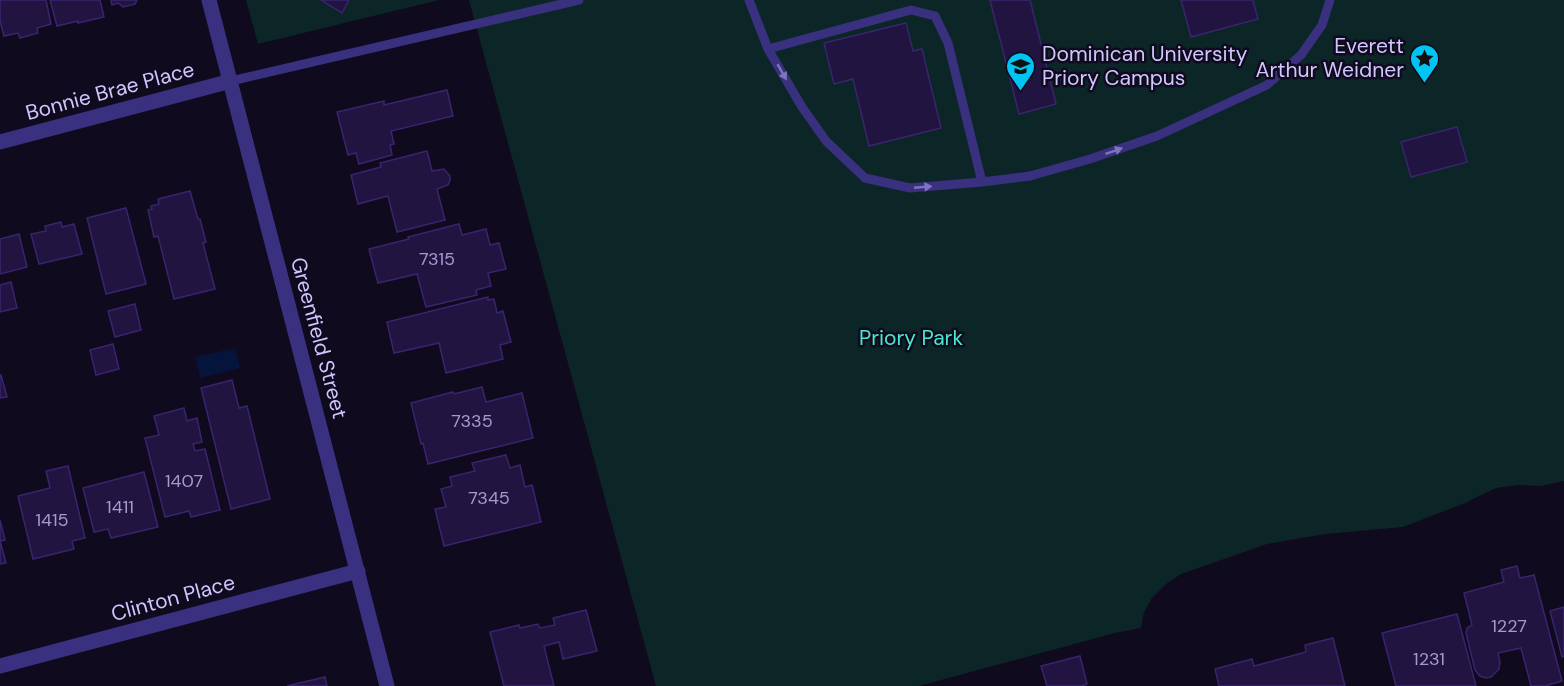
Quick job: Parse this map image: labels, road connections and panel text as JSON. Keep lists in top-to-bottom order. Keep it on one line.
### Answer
{"streets":{"street":["Bonnie Brae Place","Greenfield Street","Clinton Place"]},"crossings":[["Bonnie Brae Place","Greenfield Street"],["Greenfield Street","Clinton Place"]],"parks":["Priory Park"],"places":{"place":["Everett Arthur Weidner"],"school or university":["Dominican University Priory Campus"]},"house_numbers":["7315","7335","1407","7345","1411","1415","1227","1231"]}
